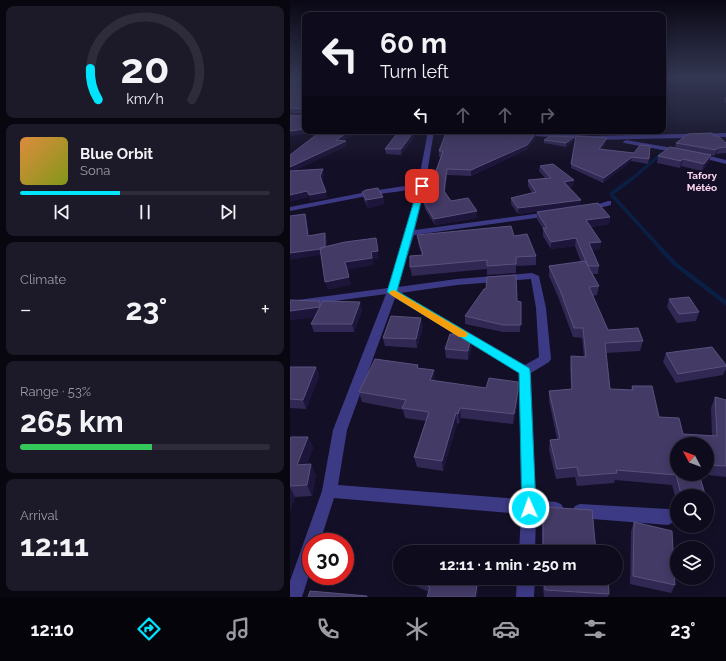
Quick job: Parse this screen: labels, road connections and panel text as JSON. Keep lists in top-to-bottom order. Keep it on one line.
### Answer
{"districts":["Tafory Météo"],"north":"top left","page":{"turn":["60 m","Turn left"],"song":["Blue Orbit","Sona"],"tile":["Climate",["Range · 53%","265 km"],["Arrival","12:11"]],"heat":["−","23°","+"],"limit":"30","trip":"12:11 · 1 min · 250 m","tabs":["12:10","23°"],"gauge":["20","km/h"]}}
